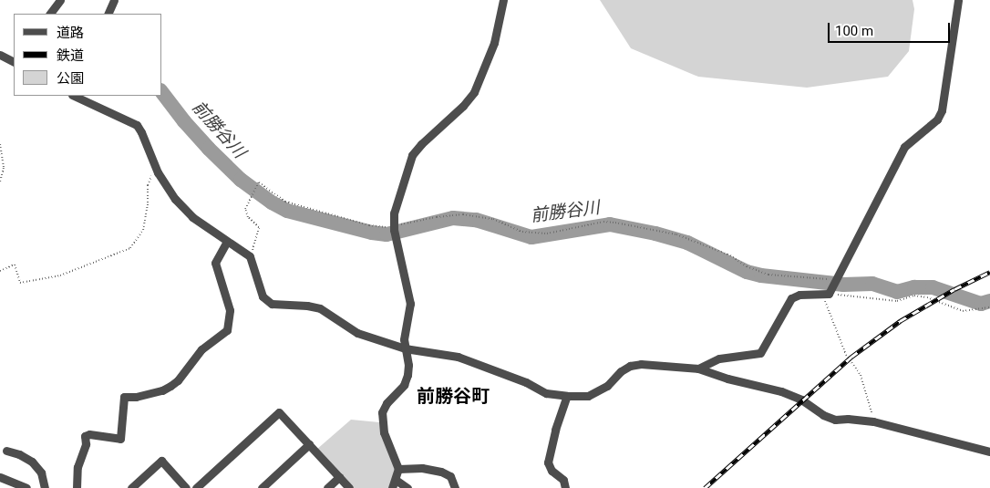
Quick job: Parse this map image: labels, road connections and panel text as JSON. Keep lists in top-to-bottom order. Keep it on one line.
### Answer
{"districts":["前勝谷町"],"water":["前勝谷川"],"legend":["道路","鉄道","公園"],"scale_bar":"100 m"}
